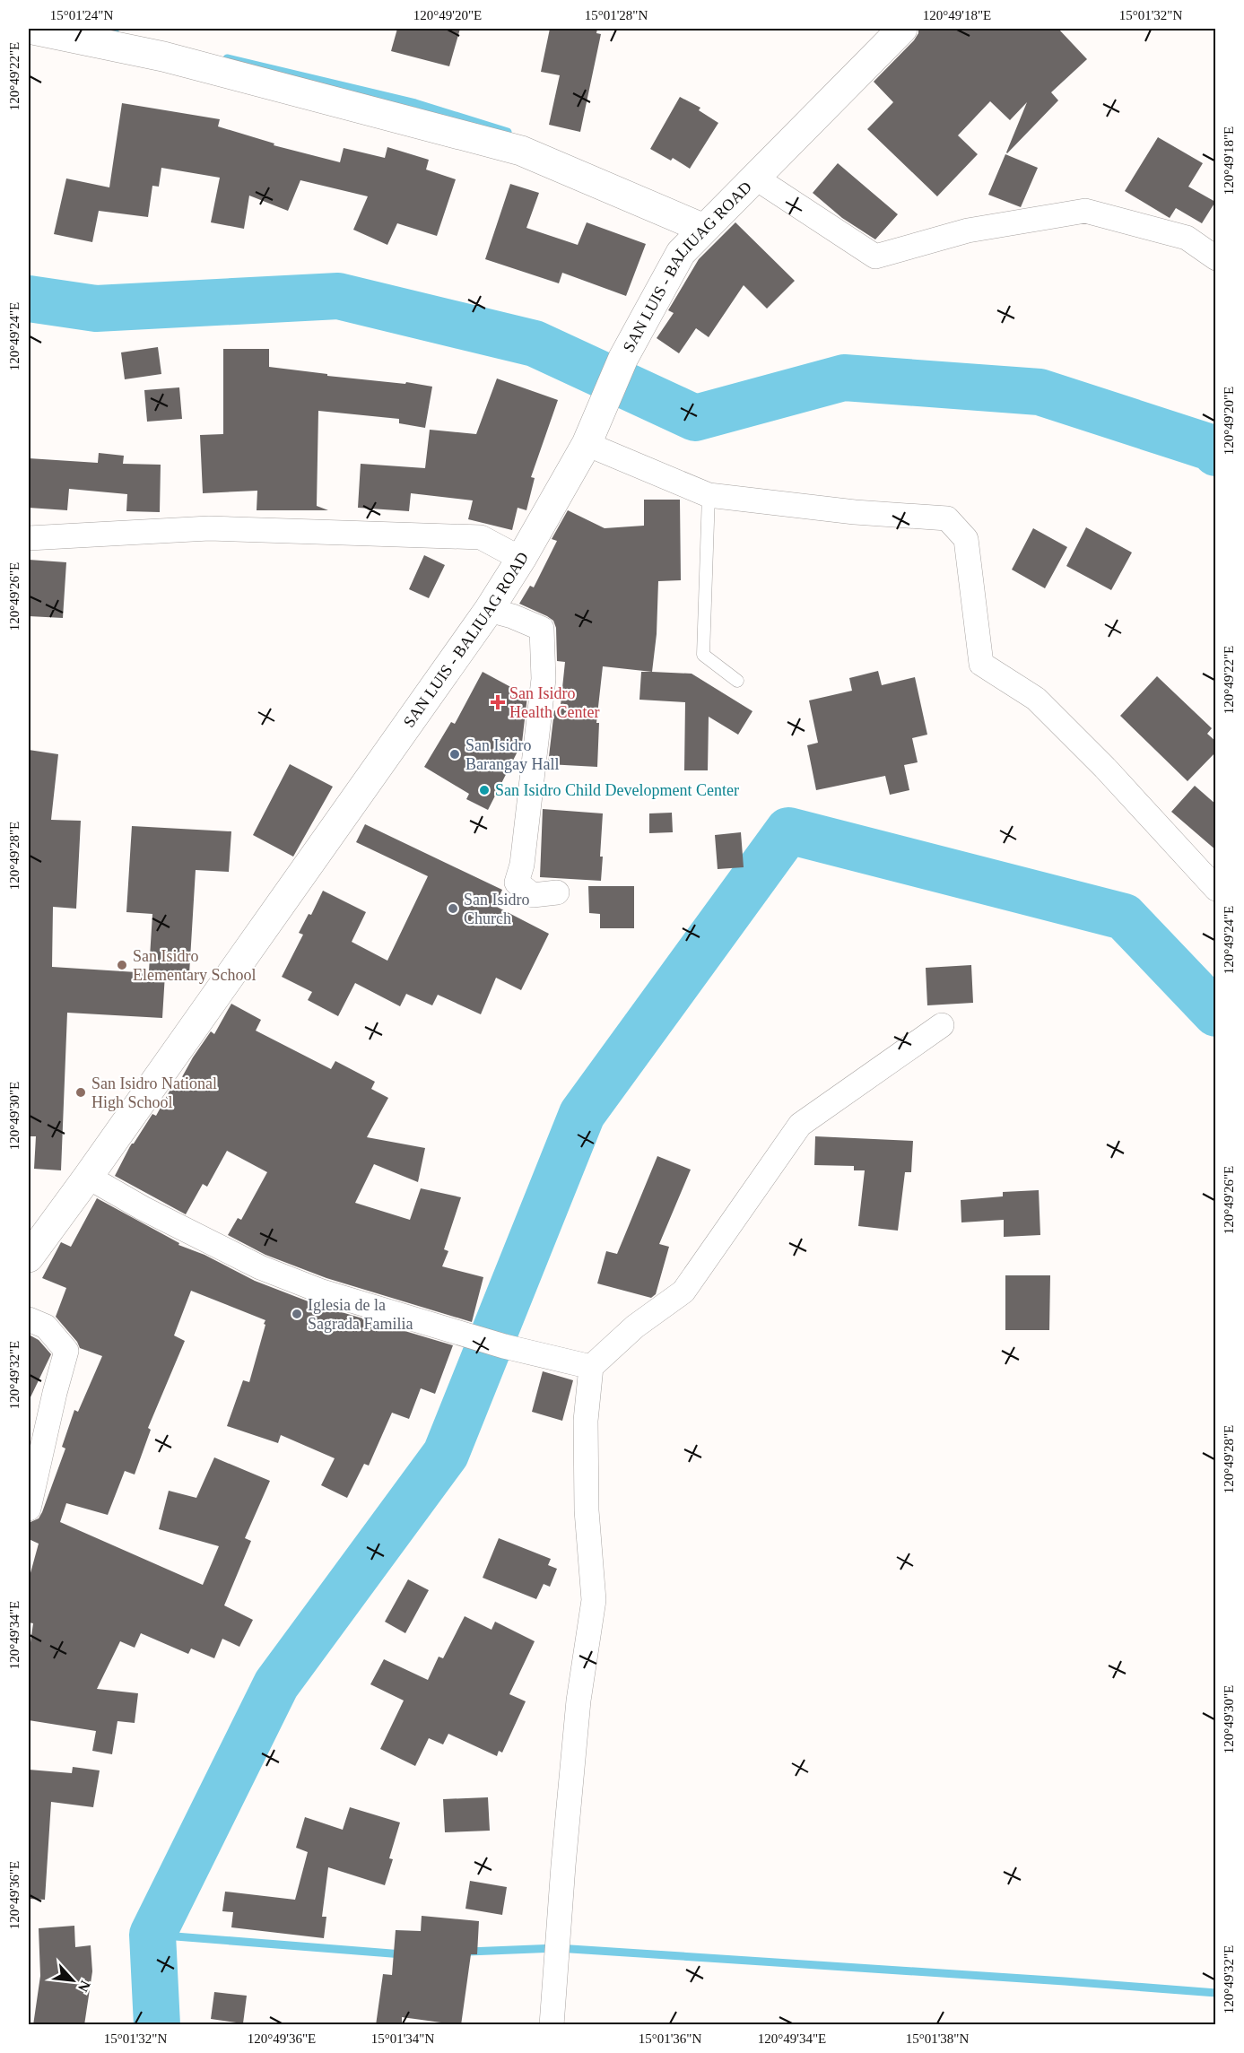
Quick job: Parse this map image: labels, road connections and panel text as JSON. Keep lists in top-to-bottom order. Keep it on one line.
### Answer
{"streets":{"main road":["SAN LUIS - BALIUAG ROAD"]},"places":{"health":["San Isidro Health Center"],"other":["San Isidro Barangay Hall","San Isidro Child Development Center","San Isidro Church","San Isidro Elementary School","San Isidro National High School","Iglesia de la Sagrada Familia"]},"north":"bottom right","coordinates":["15°01'24\"N","120°49'20\"E","15°01'28\"N","120°49'18\"E","15°01'32\"N","120°49'22\"E","120°49'24\"E","120°49'26\"E","120°49'28\"E","120°49'30\"E","120°49'32\"E","120°49'34\"E","120°49'36\"E","15°01'34\"N","15°01'36\"N","15°01'38\"N"]}
